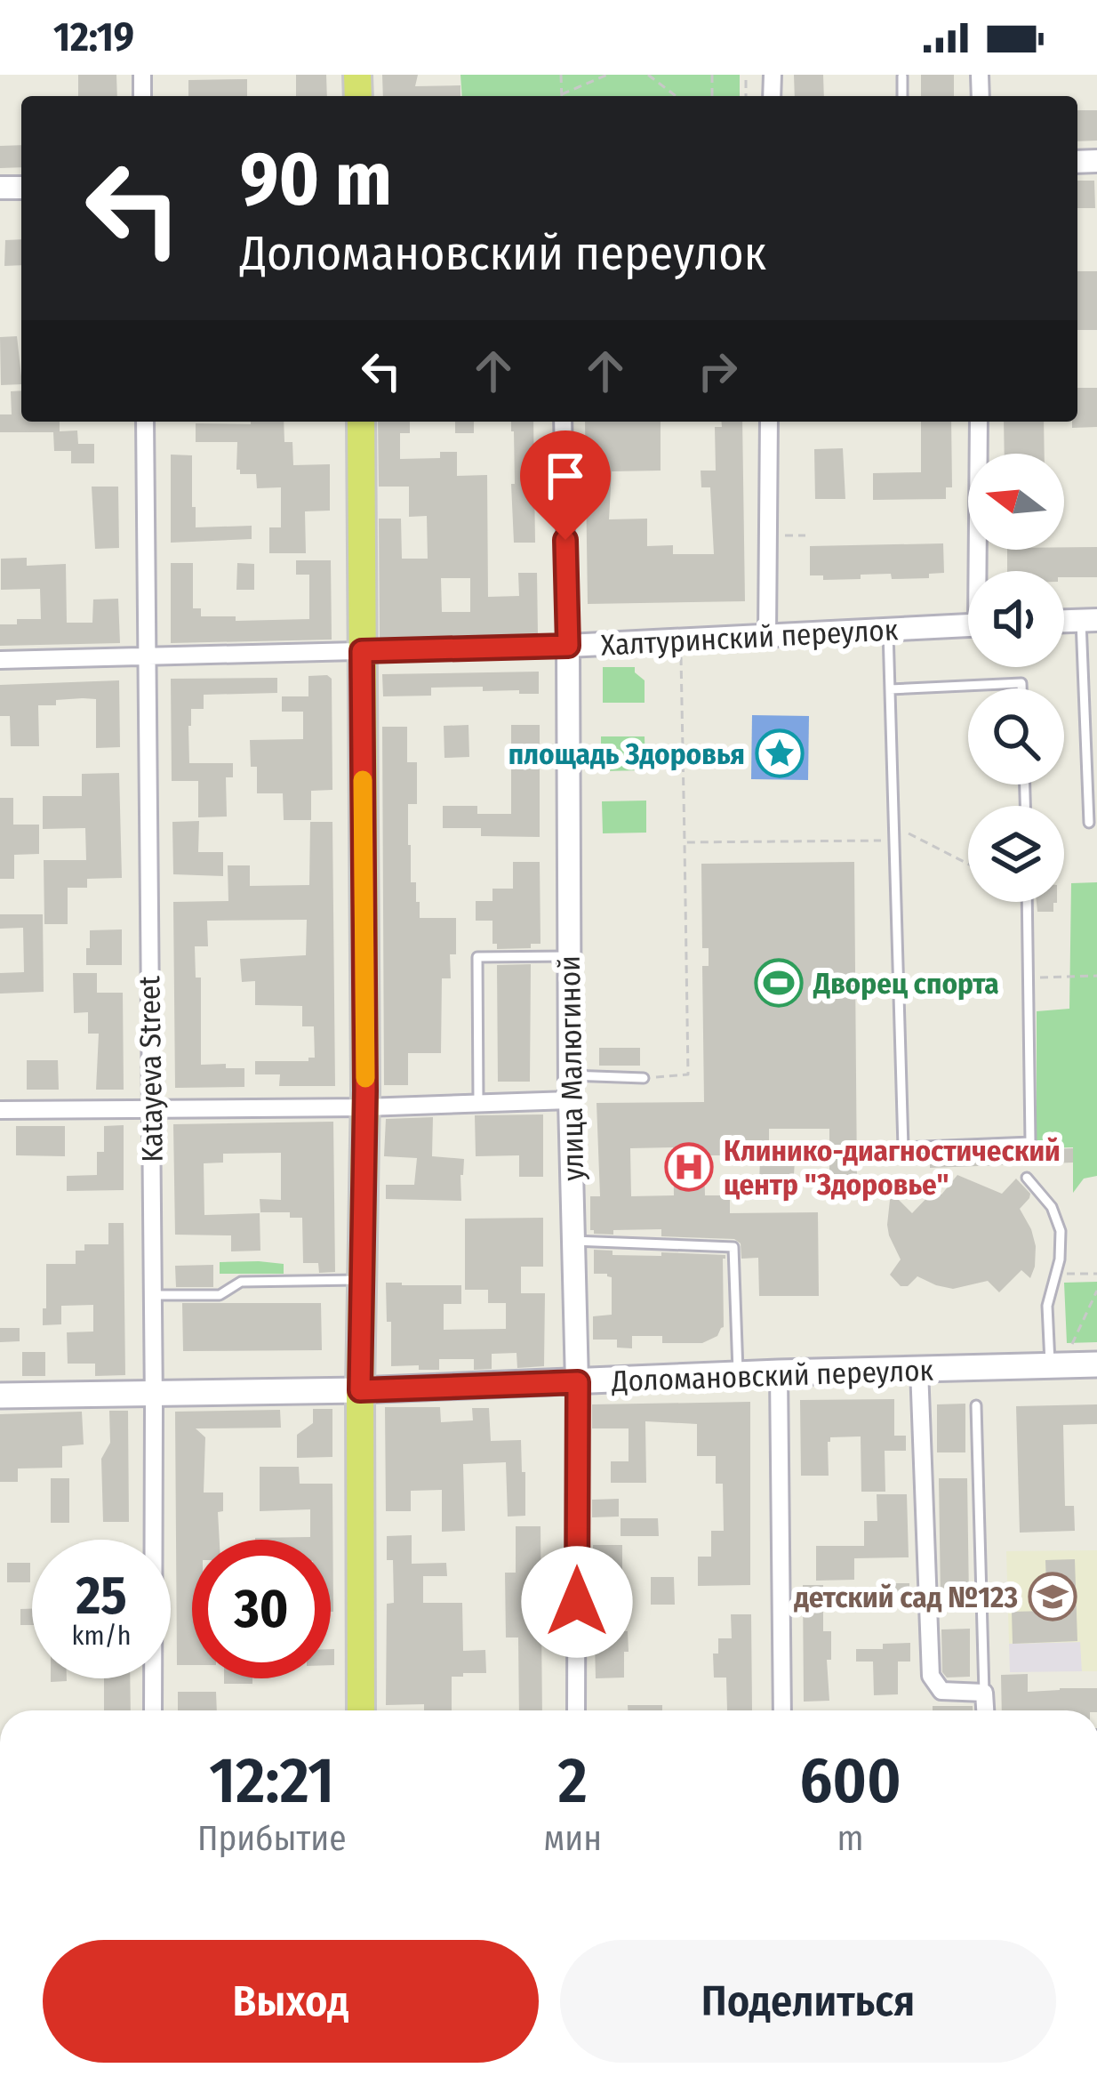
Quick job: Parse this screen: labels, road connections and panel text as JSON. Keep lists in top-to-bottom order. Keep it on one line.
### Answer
{"streets":{"main road":["Доломановский переулок"],"street":["Халтуринский переулок","улица Малюгиной","Katayeva Street"]},"crossings":[["Халтуринский переулок","улица Малюгиной"],["Халтуринский переулок","Katayeva Street"],["улица Малюгиной","Доломановский переулок"],["Katayeva Street","Доломановский переулок"]],"places":{"place":["площадь Здоровья"],"sports":["Дворец спорта"],"hospital":["Клинико-диагностический центр \"Здоровье\""],"school or university":["детский сад №123"]},"north":"left","page":{"status":"12:19","turn":["90 m","Доломановский переулок"],"speed":"25 km/h","limit":"30","eta":["12:21","Прибытие","2","мин","600","m"],"buttons":["Выход","Поделиться"]}}
